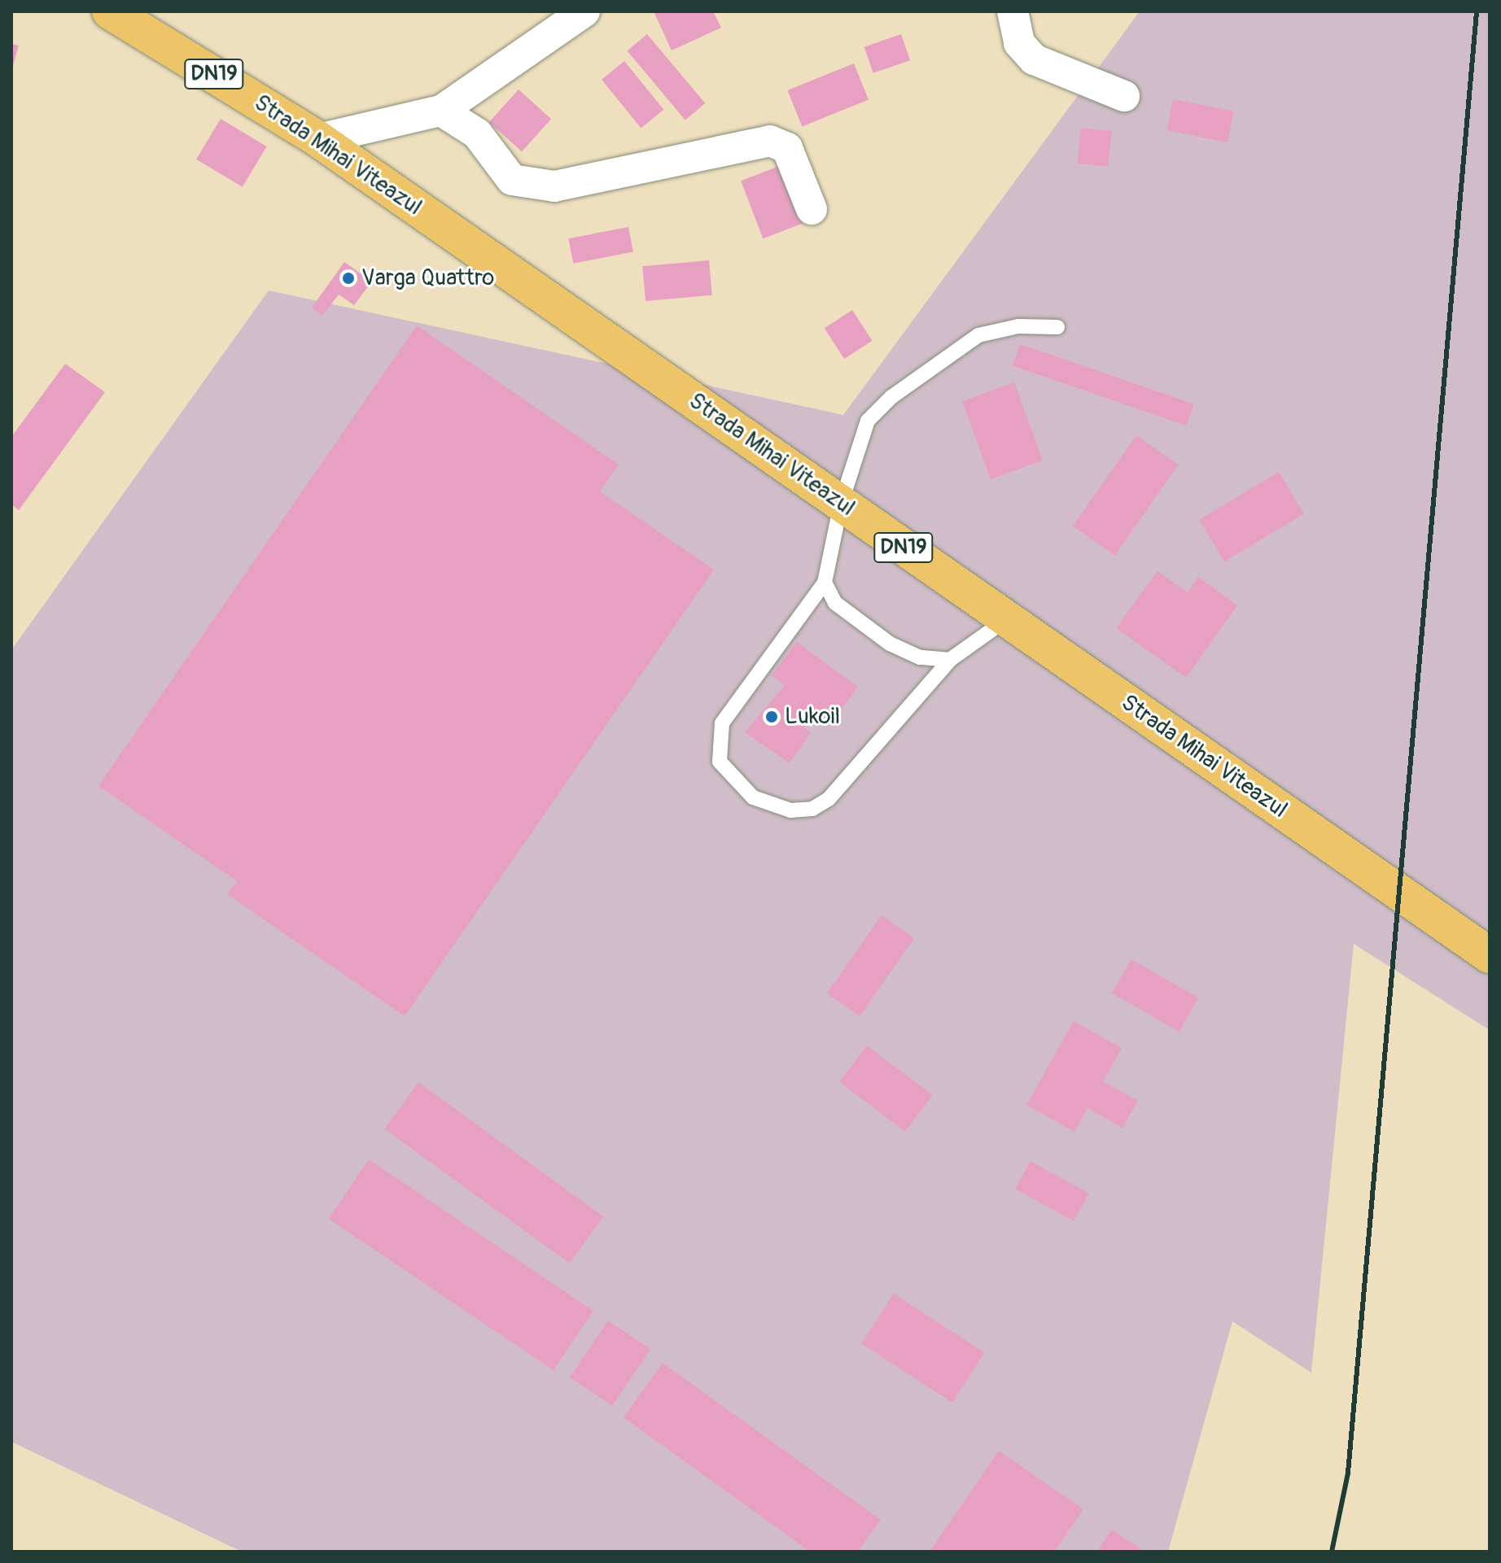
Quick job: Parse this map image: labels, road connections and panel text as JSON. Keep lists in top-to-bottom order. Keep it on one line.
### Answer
{"streets":{"main road":["DN19","Strada Mihai Viteazul"]},"places":["Varga Quattro","Lukoil"]}
